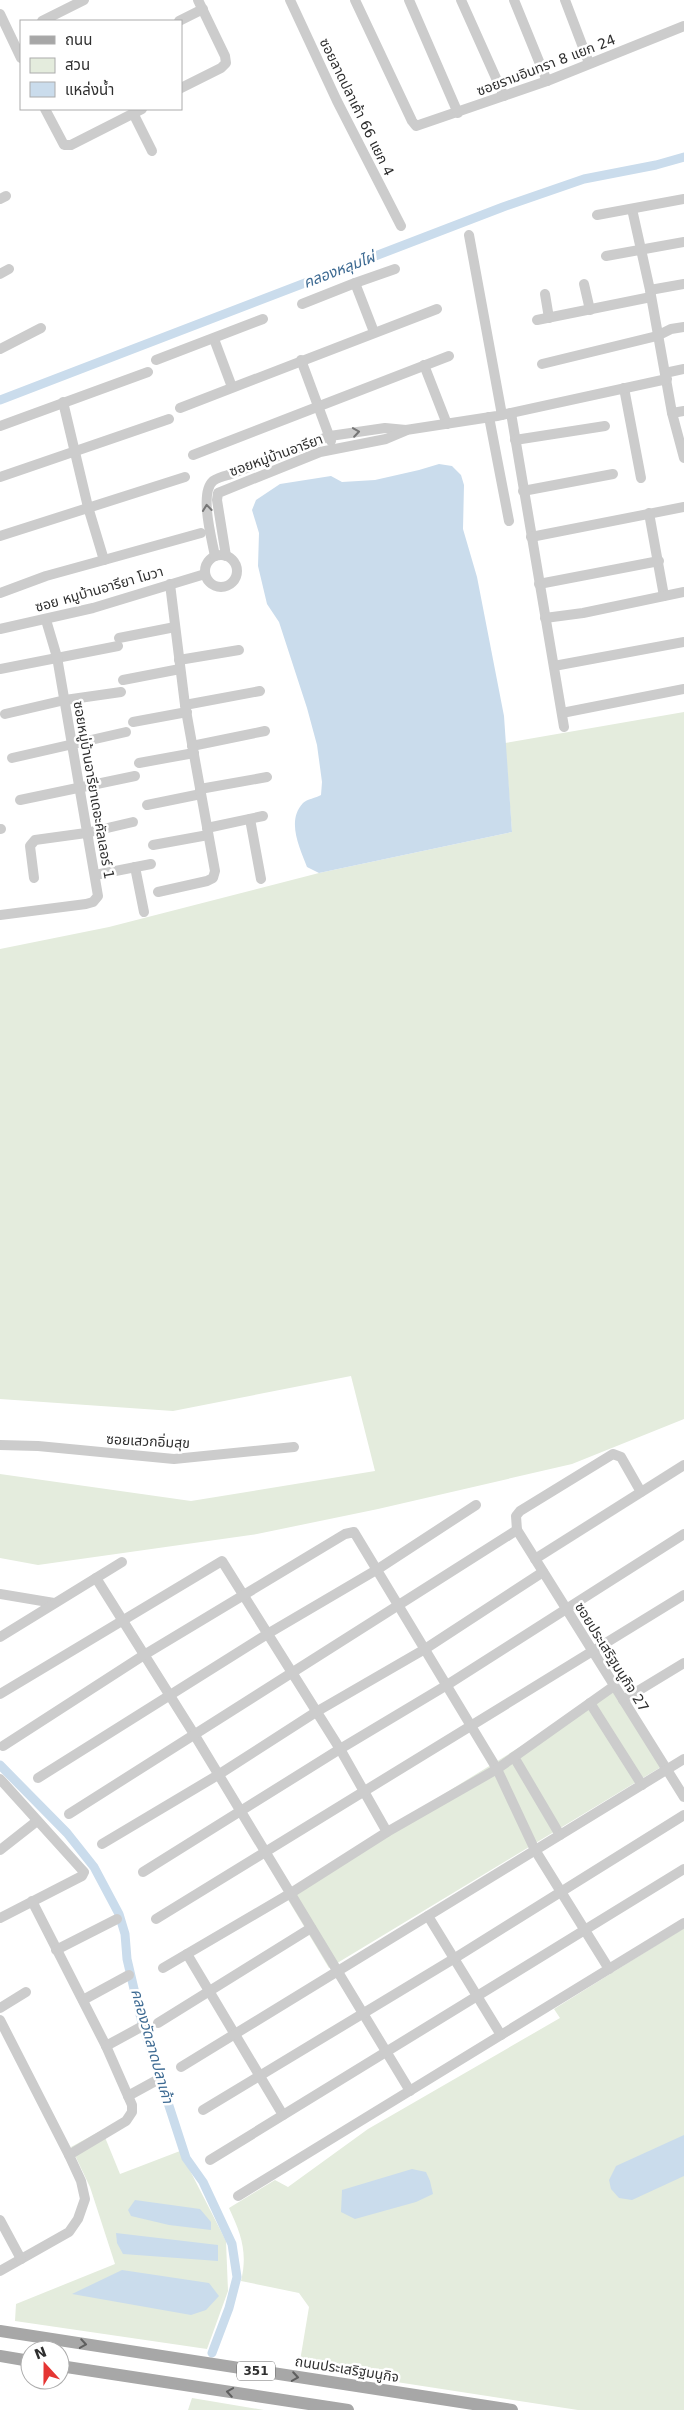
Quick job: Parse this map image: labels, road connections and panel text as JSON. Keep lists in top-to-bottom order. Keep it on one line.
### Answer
{"streets":{"main road":["ถนนประเสริฐมนูกิจ","351"],"street":["ซอยรามอินทรา 8 แยก 24","ซอยลาดปลาเค้า 66 แยก 4","ซอยหมู่บ้านอารียา","ซอย หมูบ้านอารียา โมวา","ซอยหมู่บ้านอารียาเดอะคัลเลอร์ 1","ซอยเสวกอิ่มสุข","ซอยประเสริฐมนูกิจ 27"]},"crossings":[["ซอยหมู่บ้านอารียา","ซอย หมูบ้านอารียา โมวา"],["ซอย หมูบ้านอารียา โมวา","ซอยหมู่บ้านอารียาเดอะคัลเลอร์ 1"]],"water":["คลองหลุมไผ่","คลองวัดลาดปลาเค้า"],"legend":["ถนน","สวน","แหล่งน้ำ"],"north":"top"}
